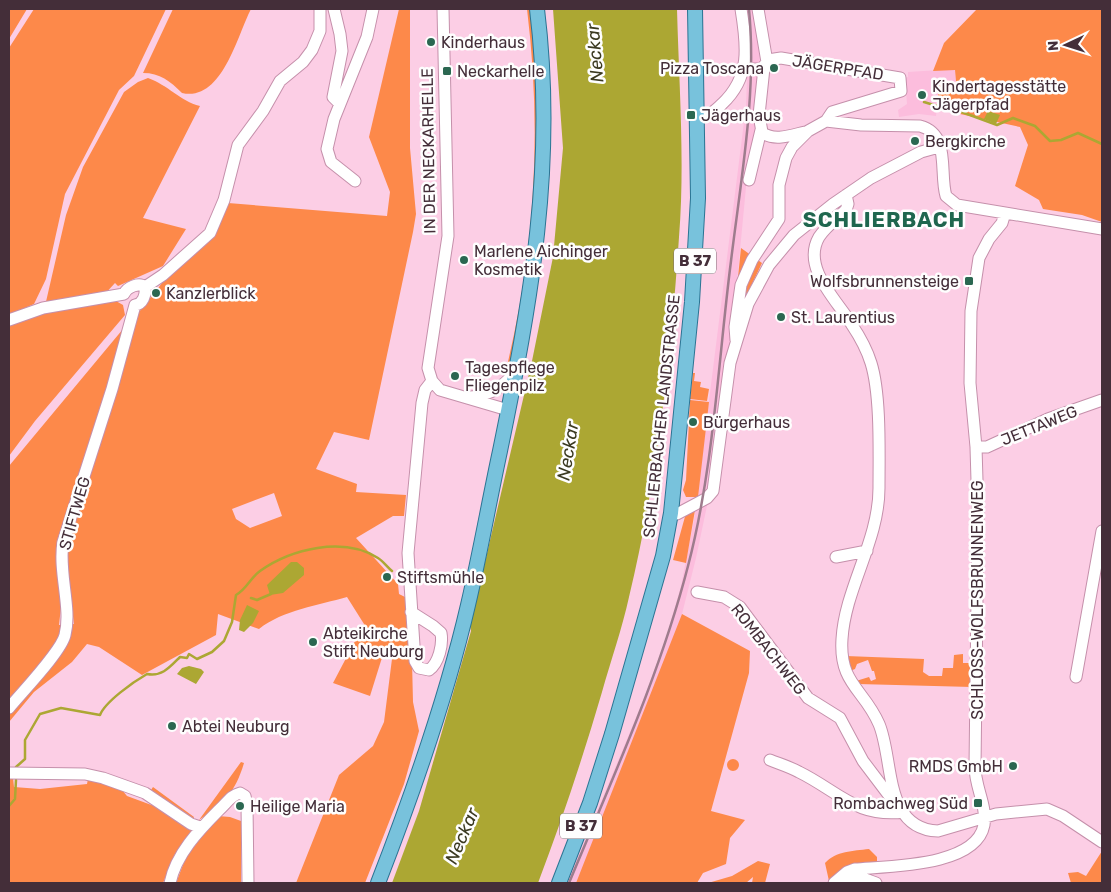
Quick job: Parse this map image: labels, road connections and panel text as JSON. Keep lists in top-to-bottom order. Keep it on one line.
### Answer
{"streets":{"main road":["B 37","SCHLIERBACHER LANDSTRASSE"],"street":["JÄGERPFAD","IN DER NECKARHELLE","JETTAWEG","STIFTWEG","SCHLOSS-WOLFSBRUNNENWEG","ROMBACHWEG"]},"crossings":[["JETTAWEG","SCHLOSS-WOLFSBRUNNENWEG"],["SCHLOSS-WOLFSBRUNNENWEG","ROMBACHWEG"]],"districts":["SCHLIERBACH"],"water":["Neckar"],"places":{"other":["Kinderhaus","Pizza Toscana","Kindertagesstätte Jägerpfad","Bergkirche","Marlene Aichinger Kosmetik","Kanzlerblick","St. Laurentius","Tagespflege Fliegenpilz","Bürgerhaus","Stiftsmühle","Abteikirche Stift Neuburg","Abtei Neuburg","RMDS GmbH","Heilige Maria"],"transit":["Neckarhelle","Jägerhaus","Wolfsbrunnensteige","Rombachweg Süd"]},"north":"left"}
